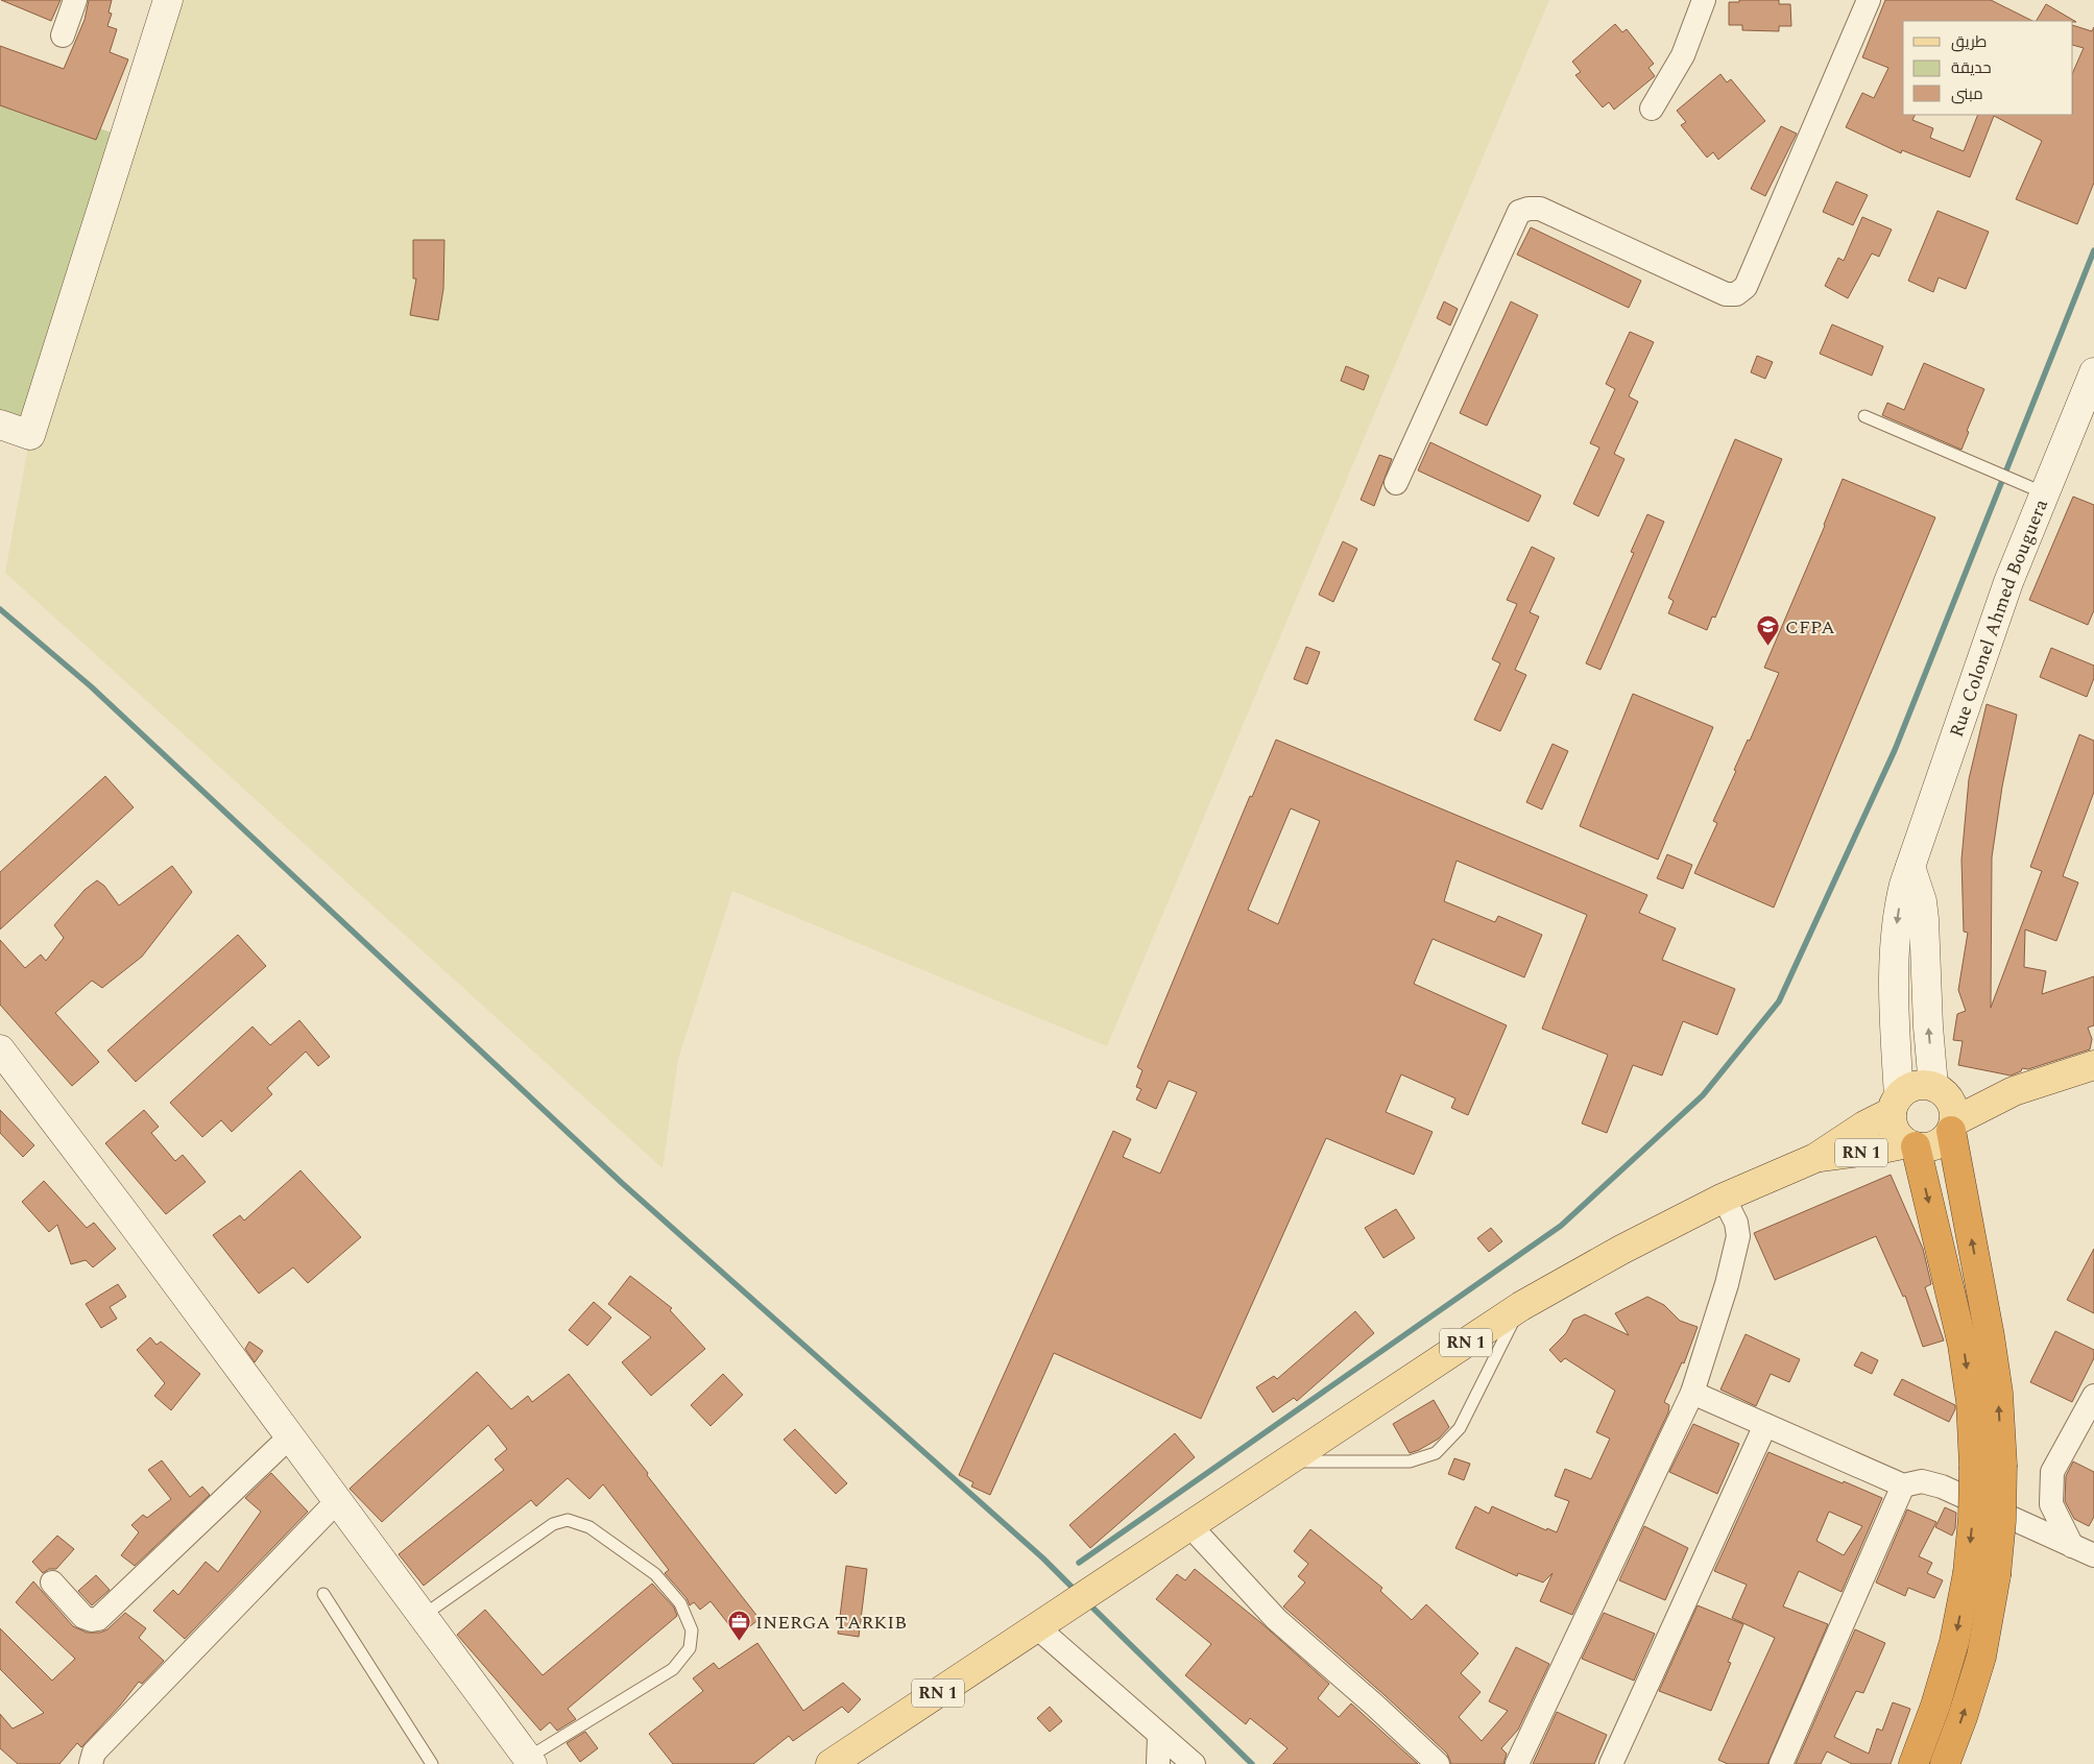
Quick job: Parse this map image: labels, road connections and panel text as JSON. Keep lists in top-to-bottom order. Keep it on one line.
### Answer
{"streets":{"main road":["RN 1"],"street":["Rue Colonel Ahmed Bouguera"]},"crossings":[["Rue Colonel Ahmed Bouguera","RN 1"]],"places":{"school or university":["CFPA"],"office":["INERGA TARKIB"]},"legend":["طريق","حديقة","مبنى"]}
